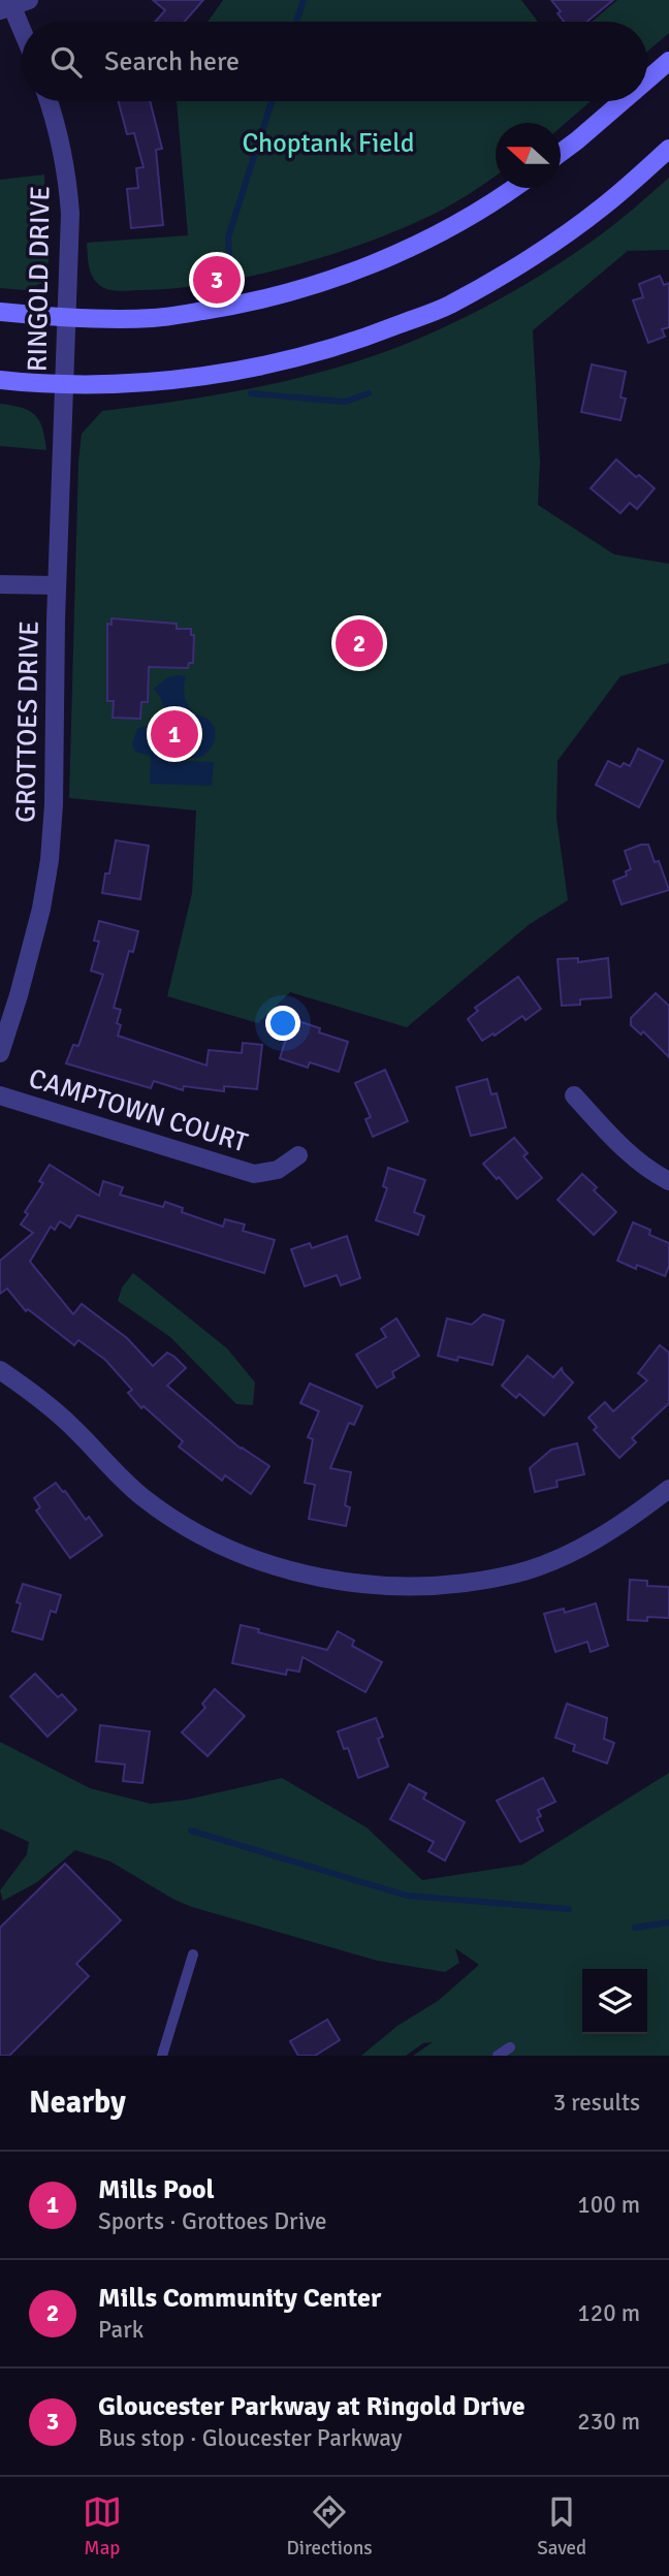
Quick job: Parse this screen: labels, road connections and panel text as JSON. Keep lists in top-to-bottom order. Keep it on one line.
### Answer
{"streets":{"street":["RINGOLD DRIVE","GROTTOES DRIVE","CAMPTOWN COURT"]},"crossings":[["RINGOLD DRIVE","GROTTOES DRIVE"]],"parks":["Choptank Field"],"north":"left","page":{"search":"Search here","pins":["3","2","1"],"heading":["Nearby","3 results"],"list":[{"mark":"1","name":"Mills Pool","note":"Sports · Grottoes Drive","value":"100 m"},{"mark":"2","name":"Mills Community Center","note":"Park","value":"120 m"},{"mark":"3","name":"Gloucester Parkway at Ringold Drive","note":"Bus stop · Gloucester Parkway","value":"230 m"}],"nav":["Map","Directions","Saved"]}}
